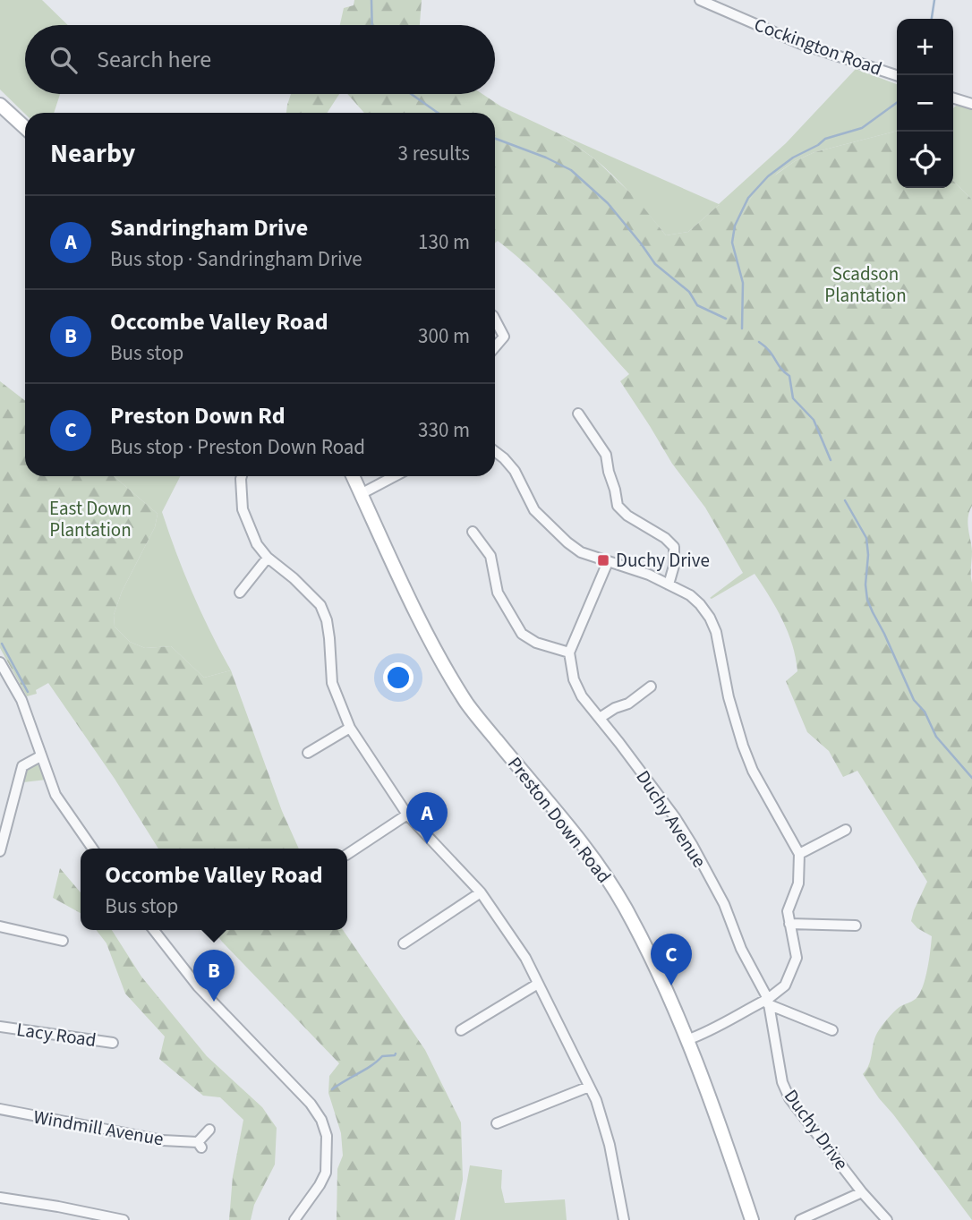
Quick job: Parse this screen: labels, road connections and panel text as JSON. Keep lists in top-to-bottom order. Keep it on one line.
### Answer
{"streets":{"street":["Cockington Road","Duchy Avenue","Preston Down Road","Lacy Road","Windmill Avenue","Duchy Drive"]},"crossings":[["Duchy Avenue","Duchy Drive"]],"parks":["Scadson Plantation","East Down Plantation"],"places":{"transit":["Duchy Drive"]},"page":{"map_buttons":["+","−"],"search":"Search here","heading":["Nearby","3 results"],"list":[{"mark":"A","name":"Sandringham Drive","note":"Bus stop · Sandringham Drive","value":"130 m"},{"mark":"B","name":"Occombe Valley Road","note":"Bus stop","value":"300 m"},{"mark":"C","name":"Preston Down Rd","note":"Bus stop · Preston Down Road","value":"330 m"}],"pins":["A","C","B"],"popup":["Occombe Valley Road","Bus stop"]}}
